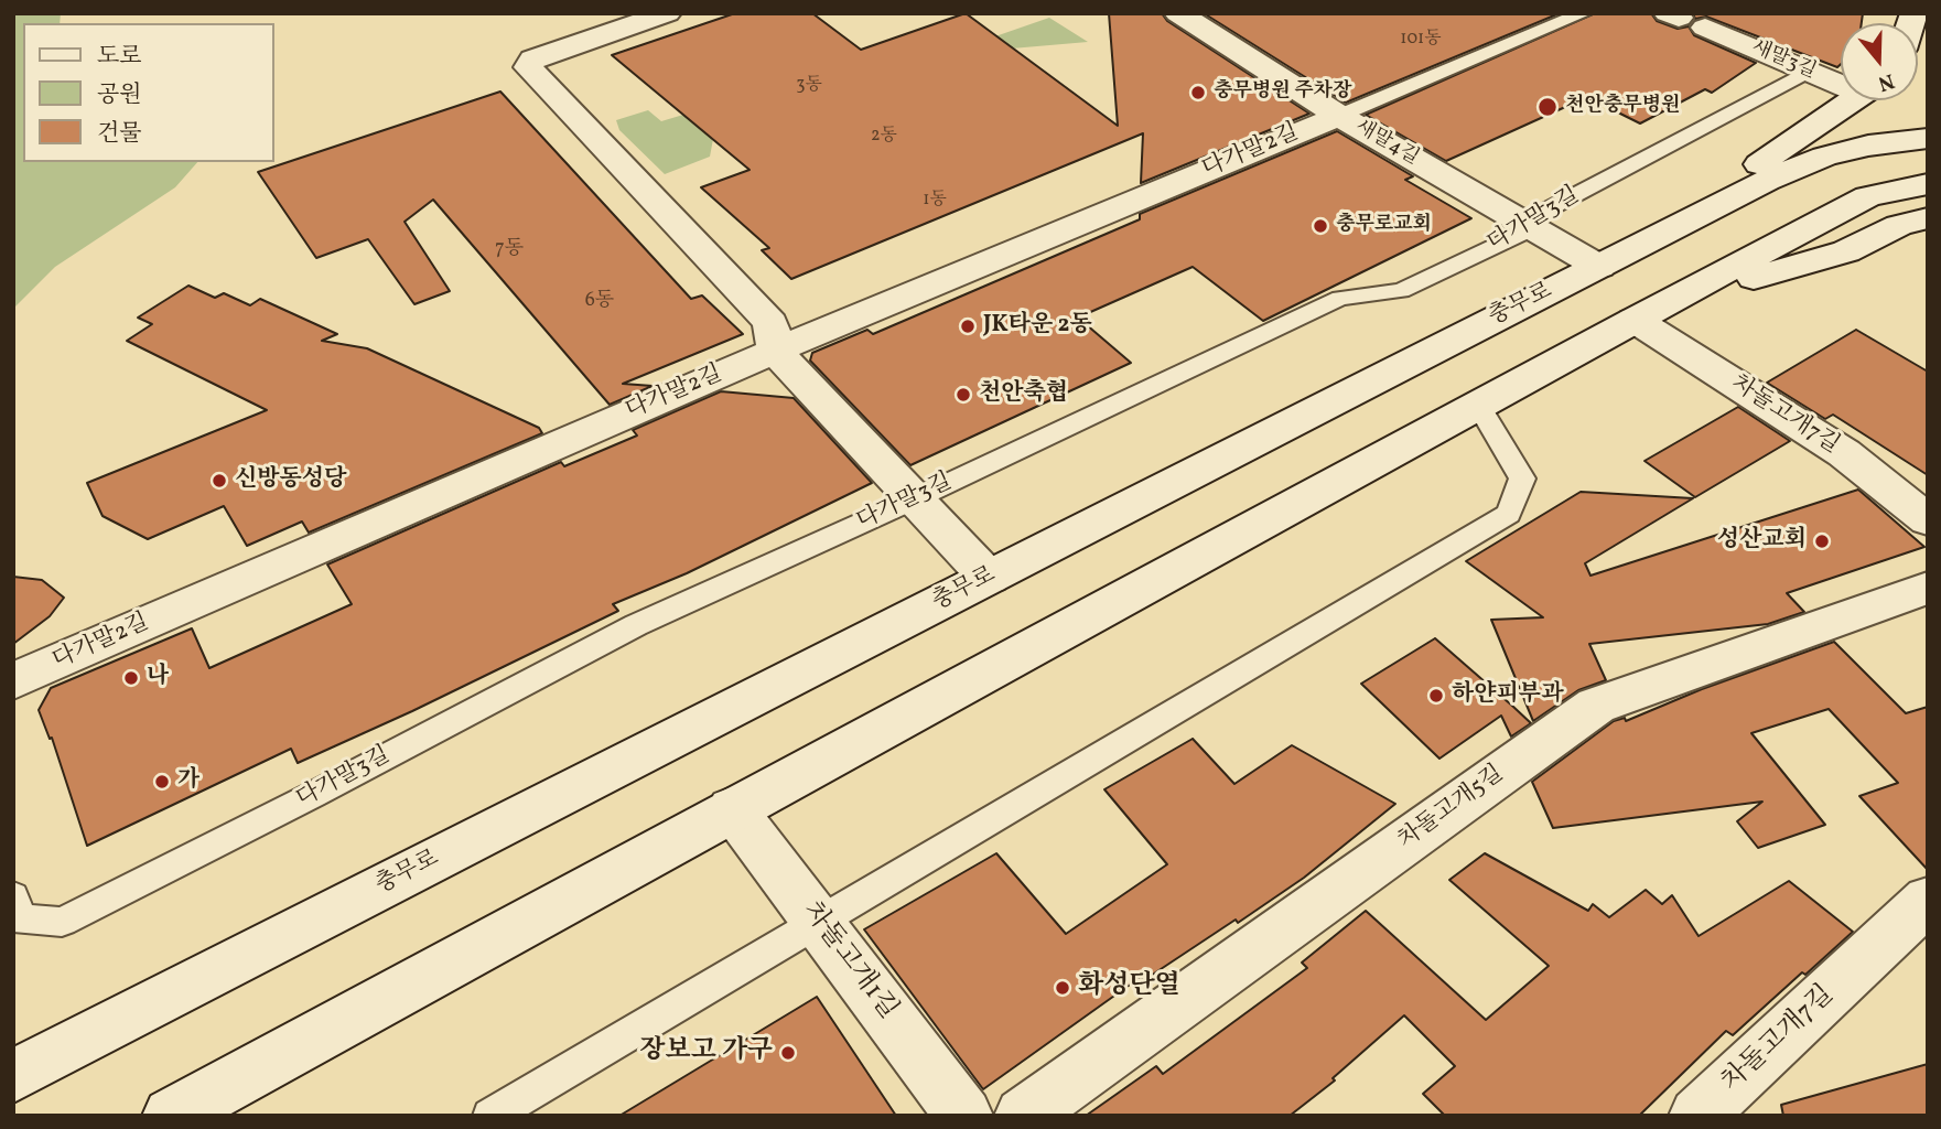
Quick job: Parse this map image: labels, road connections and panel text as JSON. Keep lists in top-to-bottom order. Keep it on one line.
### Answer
{"streets":{"street":["새말3길","새말4길","다가말2길","충무로","차돌고개7길","차돌고개5길","차돌고개1길"],"lane":["다가말3길"]},"crossings":[["새말3길","다가말3길"],["새말4길","다가말2길"],["새말4길","다가말3길"],["새말4길","충무로"]],"places":["충무병원 주차장","천안충무병원","충무로교회","JK타운 2동","천안축협","신방동성당","성산교회","나","하얀피부과","가","화성단열","장보고 가구"],"house_numbers":["101동","3동","2동","1동","7동","6동"],"legend":["도로","공원","건물"],"north":"bottom"}
